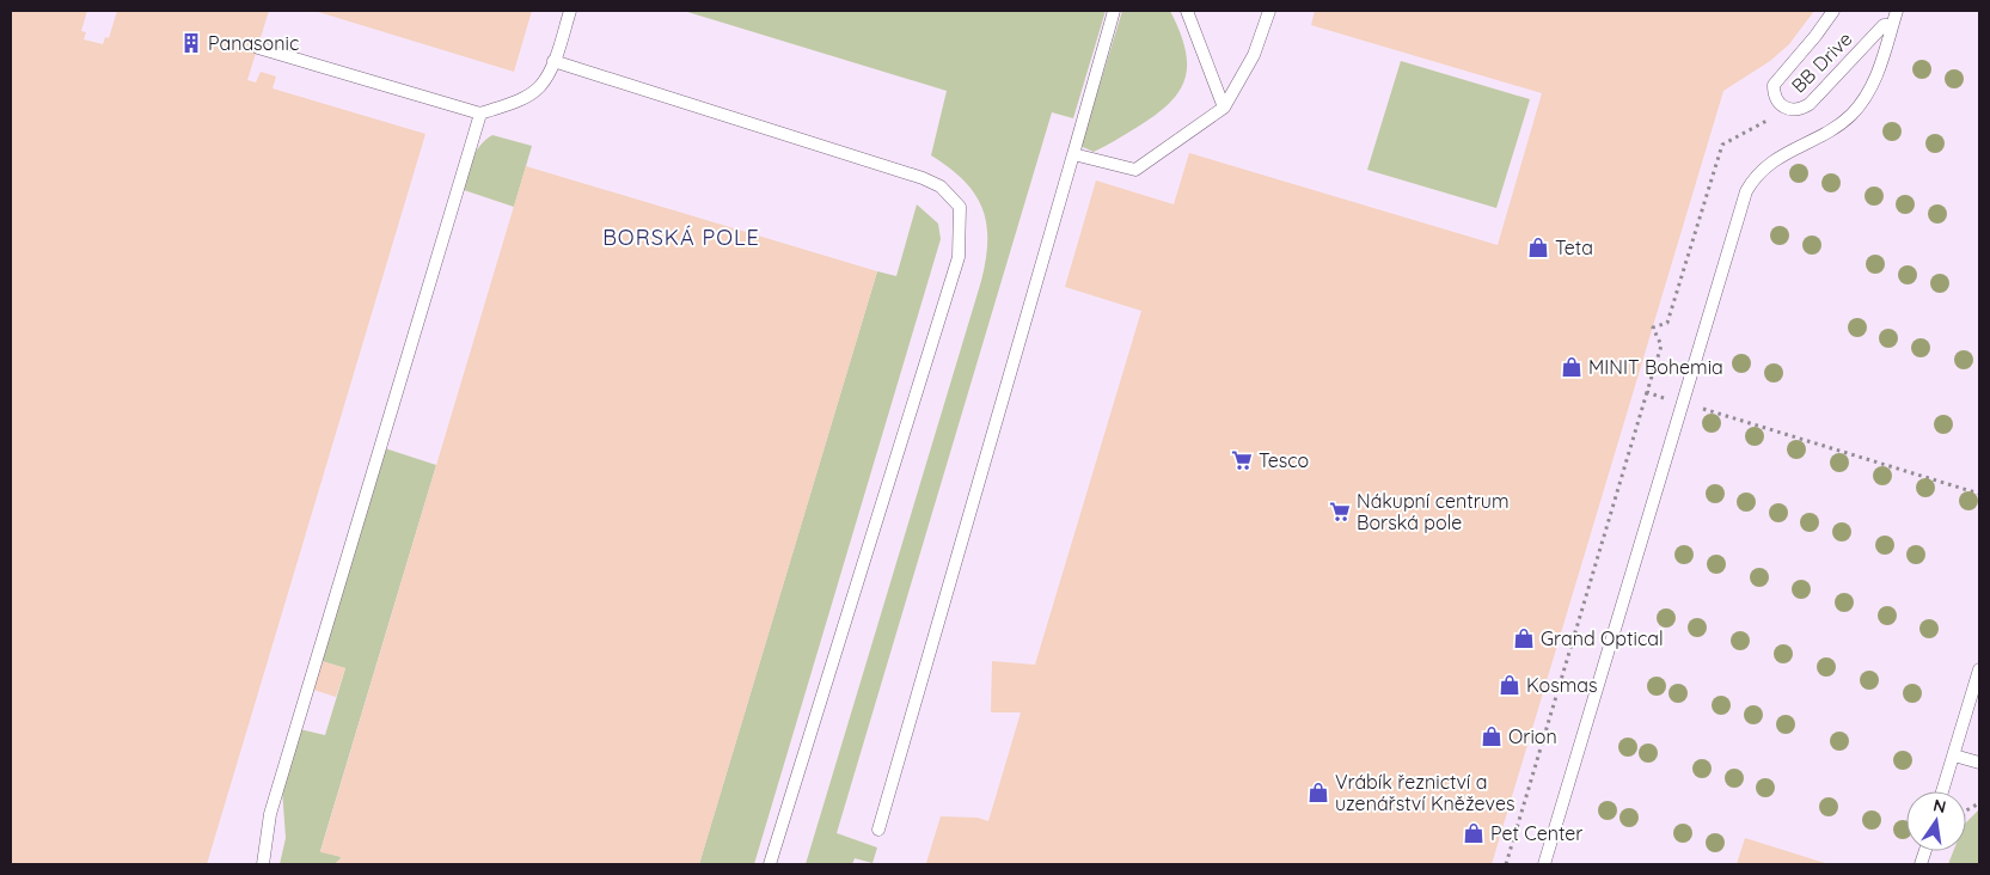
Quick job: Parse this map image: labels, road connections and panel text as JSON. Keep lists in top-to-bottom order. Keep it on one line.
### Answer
{"streets":{"lane":["BB Drive"]},"districts":["BORSKÁ POLE"],"places":{"building":["Panasonic"],"shop":["Teta","MINIT Bohemia","Grand Optical","Kosmas","Orion","Vrábík řeznictví a uzenářství Kněževes","Pet Center"],"supermarket":["Tesco","Nákupní centrum Borská pole"]},"north":"top"}
